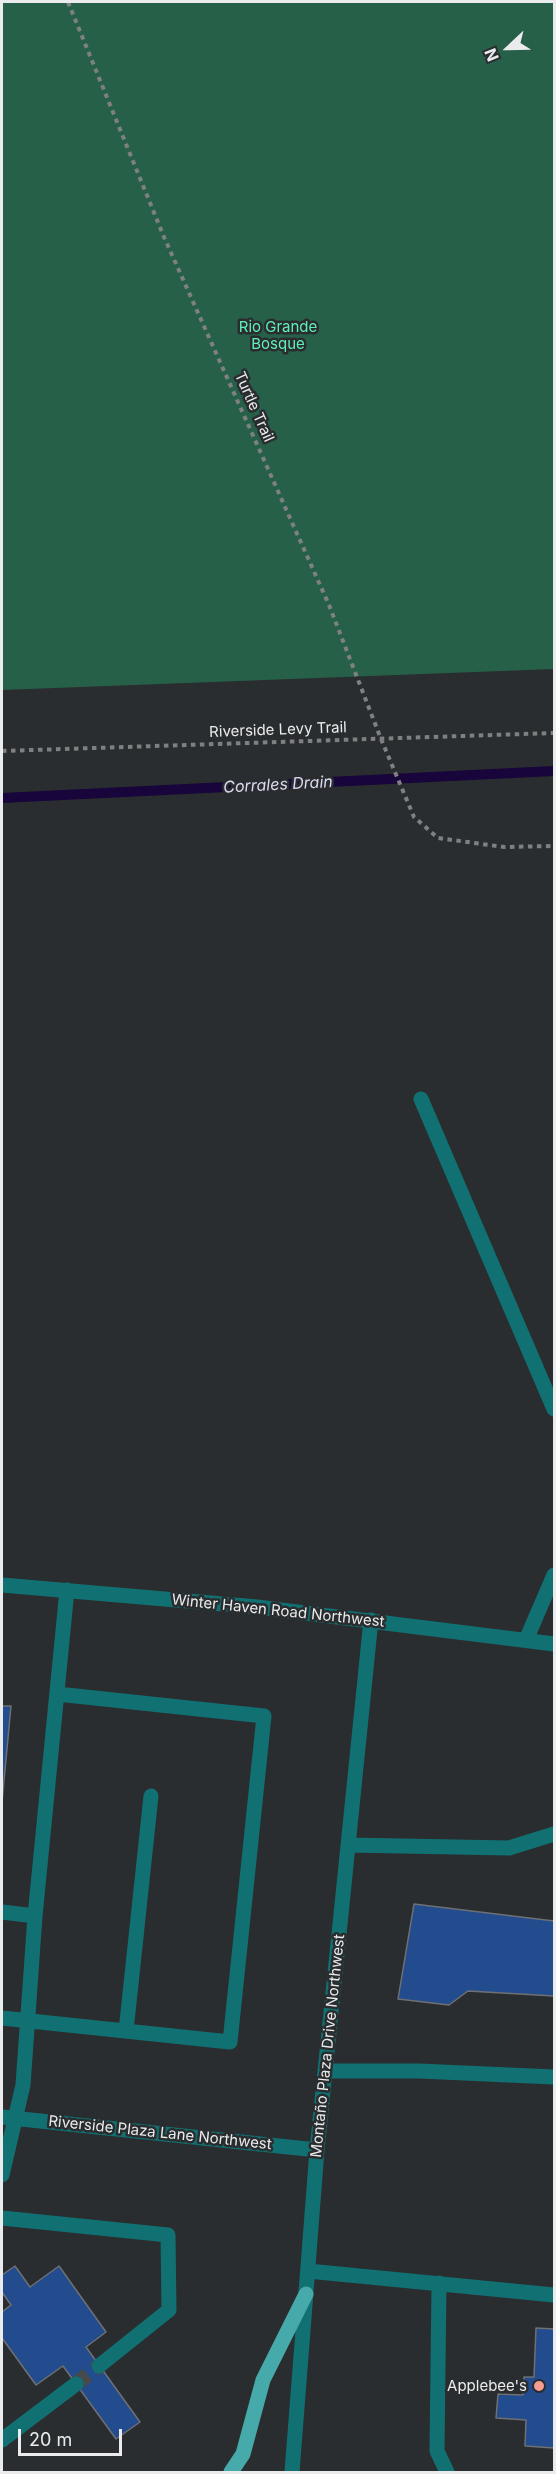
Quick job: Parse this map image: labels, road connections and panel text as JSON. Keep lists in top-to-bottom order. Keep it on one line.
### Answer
{"streets":{"street":["Winter Haven Road Northwest","Montaño Plaza Drive Northwest","Riverside Plaza Lane Northwest"],"path":["Turtle Trail","Riverside Levy Trail"]},"crossings":[["Turtle Trail","Riverside Levy Trail"],["Winter Haven Road Northwest","Montaño Plaza Drive Northwest"],["Montaño Plaza Drive Northwest","Riverside Plaza Lane Northwest"]],"water":["Corrales Drain"],"parks":["Rio Grande Bosque"],"places":["Applebee's"],"scale_bar":"20 m","north":"left"}
